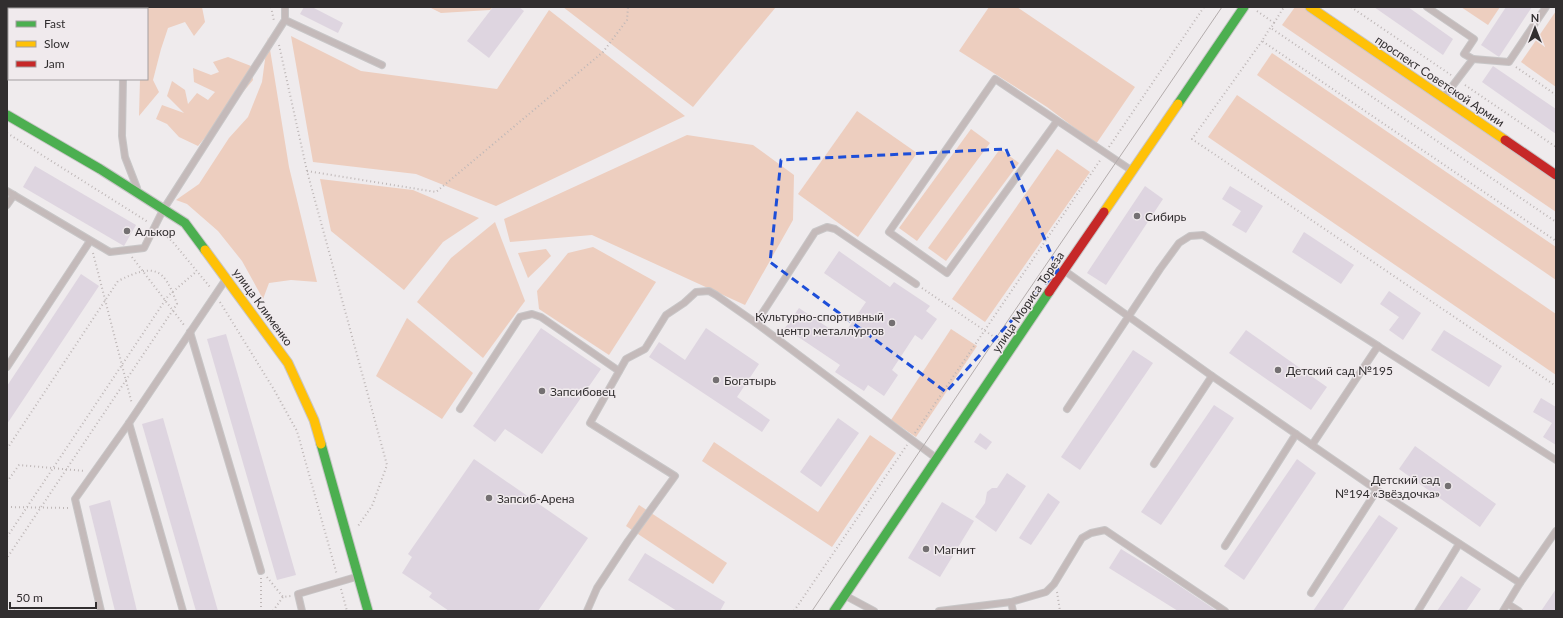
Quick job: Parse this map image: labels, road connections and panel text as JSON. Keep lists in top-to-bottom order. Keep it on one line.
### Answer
{"streets":{"street":["проспект Советской Армии","улица Мориса Тореза","улица Клименко"]},"places":["Сибирь","Алькор","Культурно-спортивный центр металлургов","Детский сад №195","Богатырь","Запсибовец","Детский сад №194 «Звёздочка»","Запсиб-Арена","Магнит"],"legend":["Fast","Slow","Jam"],"scale_bar":"50 m","north":"top"}
